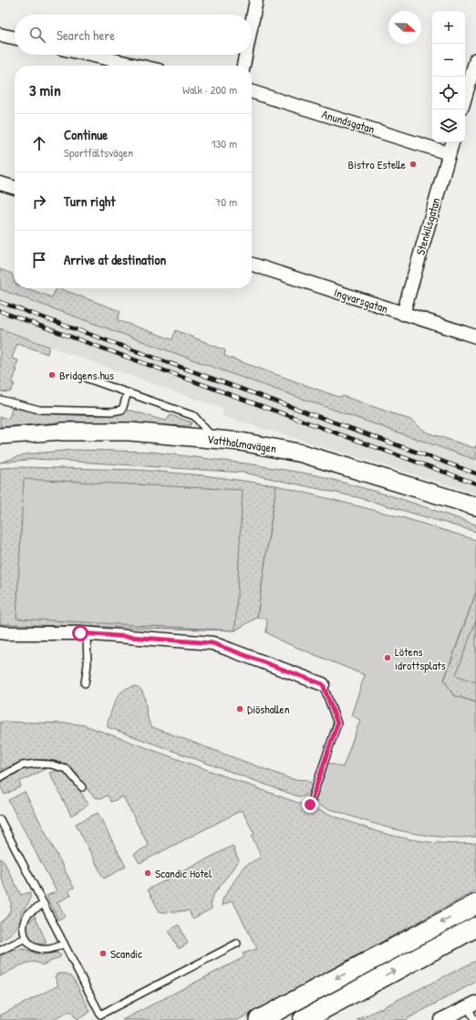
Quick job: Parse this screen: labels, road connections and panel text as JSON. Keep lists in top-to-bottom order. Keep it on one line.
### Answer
{"streets":{"main road":["Vattholmavägen"],"street":["Anundsgatan","Stenkilsgatan","Ingvarsgatan"]},"crossings":[["Anundsgatan","Stenkilsgatan"],["Stenkilsgatan","Ingvarsgatan"]],"places":["Bistro Estelle","Bridgens hus","Lötens idrottsplats","Diöshallen","Scandic Hotel","Scandic"],"north":"right","page":{"map_buttons":["+","−"],"search":"Search here","heading":["3 min","Walk · 200 m"],"list":[["Continue","Sportfältsvägen","130 m"],["Turn right","70 m"],"Arrive at destination"]}}
